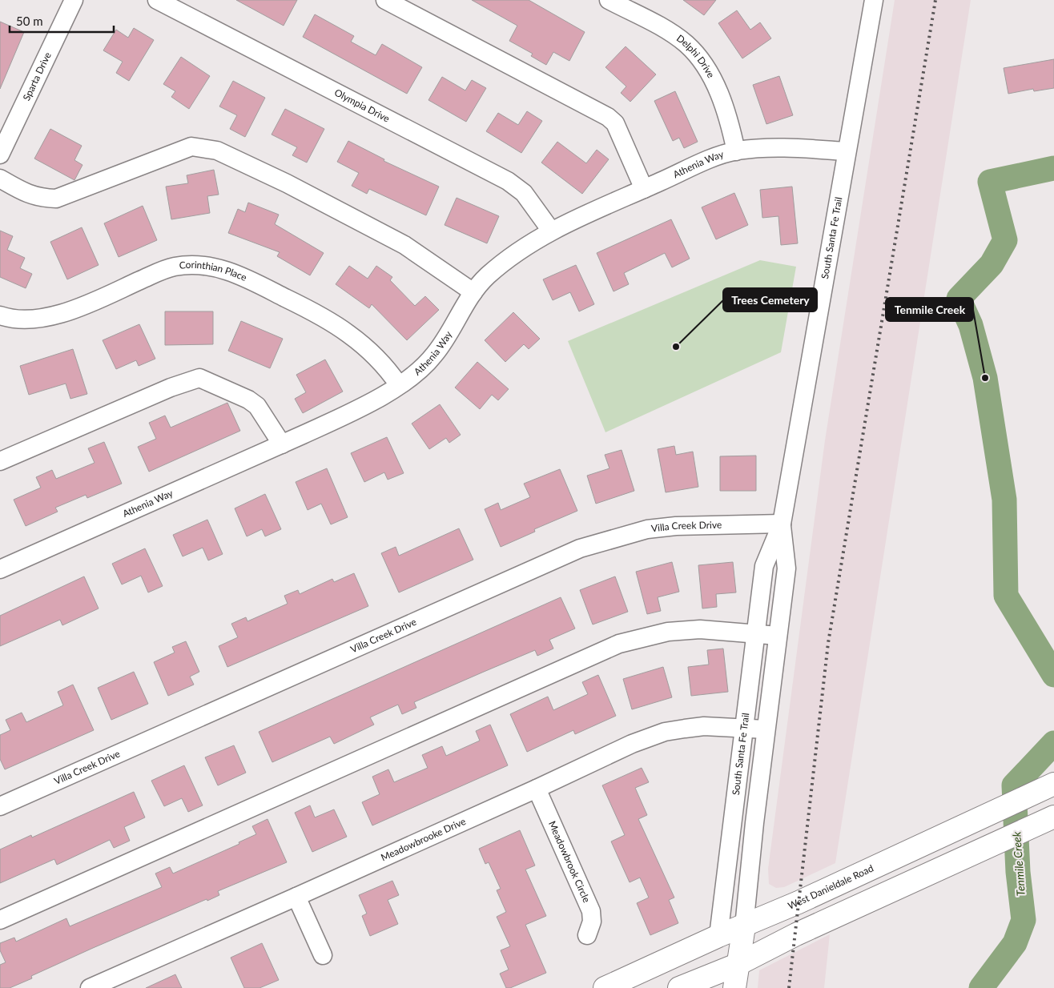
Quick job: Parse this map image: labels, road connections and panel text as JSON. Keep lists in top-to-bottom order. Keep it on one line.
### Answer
{"streets":{"main road":["South Santa Fe Trail","West Danieldale Road"],"street":["Delphi Drive","Sparta Drive","Olympia Drive","Athenia Way","Corinthian Place","Villa Creek Drive","Meadowbrooke Drive","Meadowbrook Circle"]},"crossings":[["Delphi Drive","Athenia Way"],["Olympia Drive","Athenia Way"],["Athenia Way","South Santa Fe Trail"],["Athenia Way","Corinthian Place"],["South Santa Fe Trail","Villa Creek Drive"],["South Santa Fe Trail","Meadowbrooke Drive"],["South Santa Fe Trail","West Danieldale Road"],["Meadowbrooke Drive","Meadowbrook Circle"]],"water":["Tenmile Creek"],"places":["Trees Cemetery","Tenmile Creek"],"scale_bar":"50 m"}
